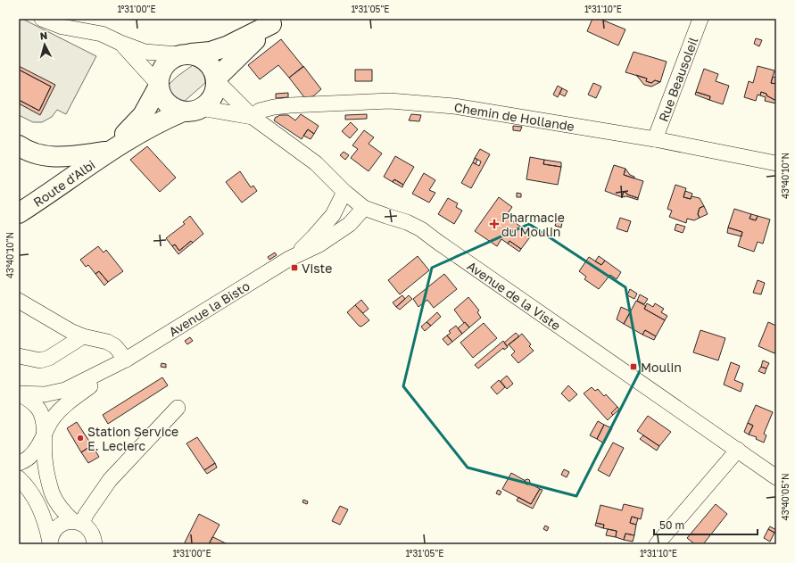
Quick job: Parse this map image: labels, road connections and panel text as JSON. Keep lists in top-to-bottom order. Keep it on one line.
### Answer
{"streets":{"main road":["Route d'Albi"],"street":["Rue Beausoleil","Chemin de Hollande","Avenue de la Viste","Avenue la Bisto"]},"crossings":[["Rue Beausoleil","Chemin de Hollande"],["Chemin de Hollande","Avenue de la Viste"],["Route d'Albi","Avenue de la Viste"]],"places":{"health":["Pharmacie du Moulin"],"transit":["Viste","Moulin"],"other":["Station Service E. Leclerc"]},"scale_bar":"50 m","north":"top","coordinates":["1°31'00\"E","1°31'05\"E","1°31'10\"E","43°40'10\"N","43°40'05\"N"]}
